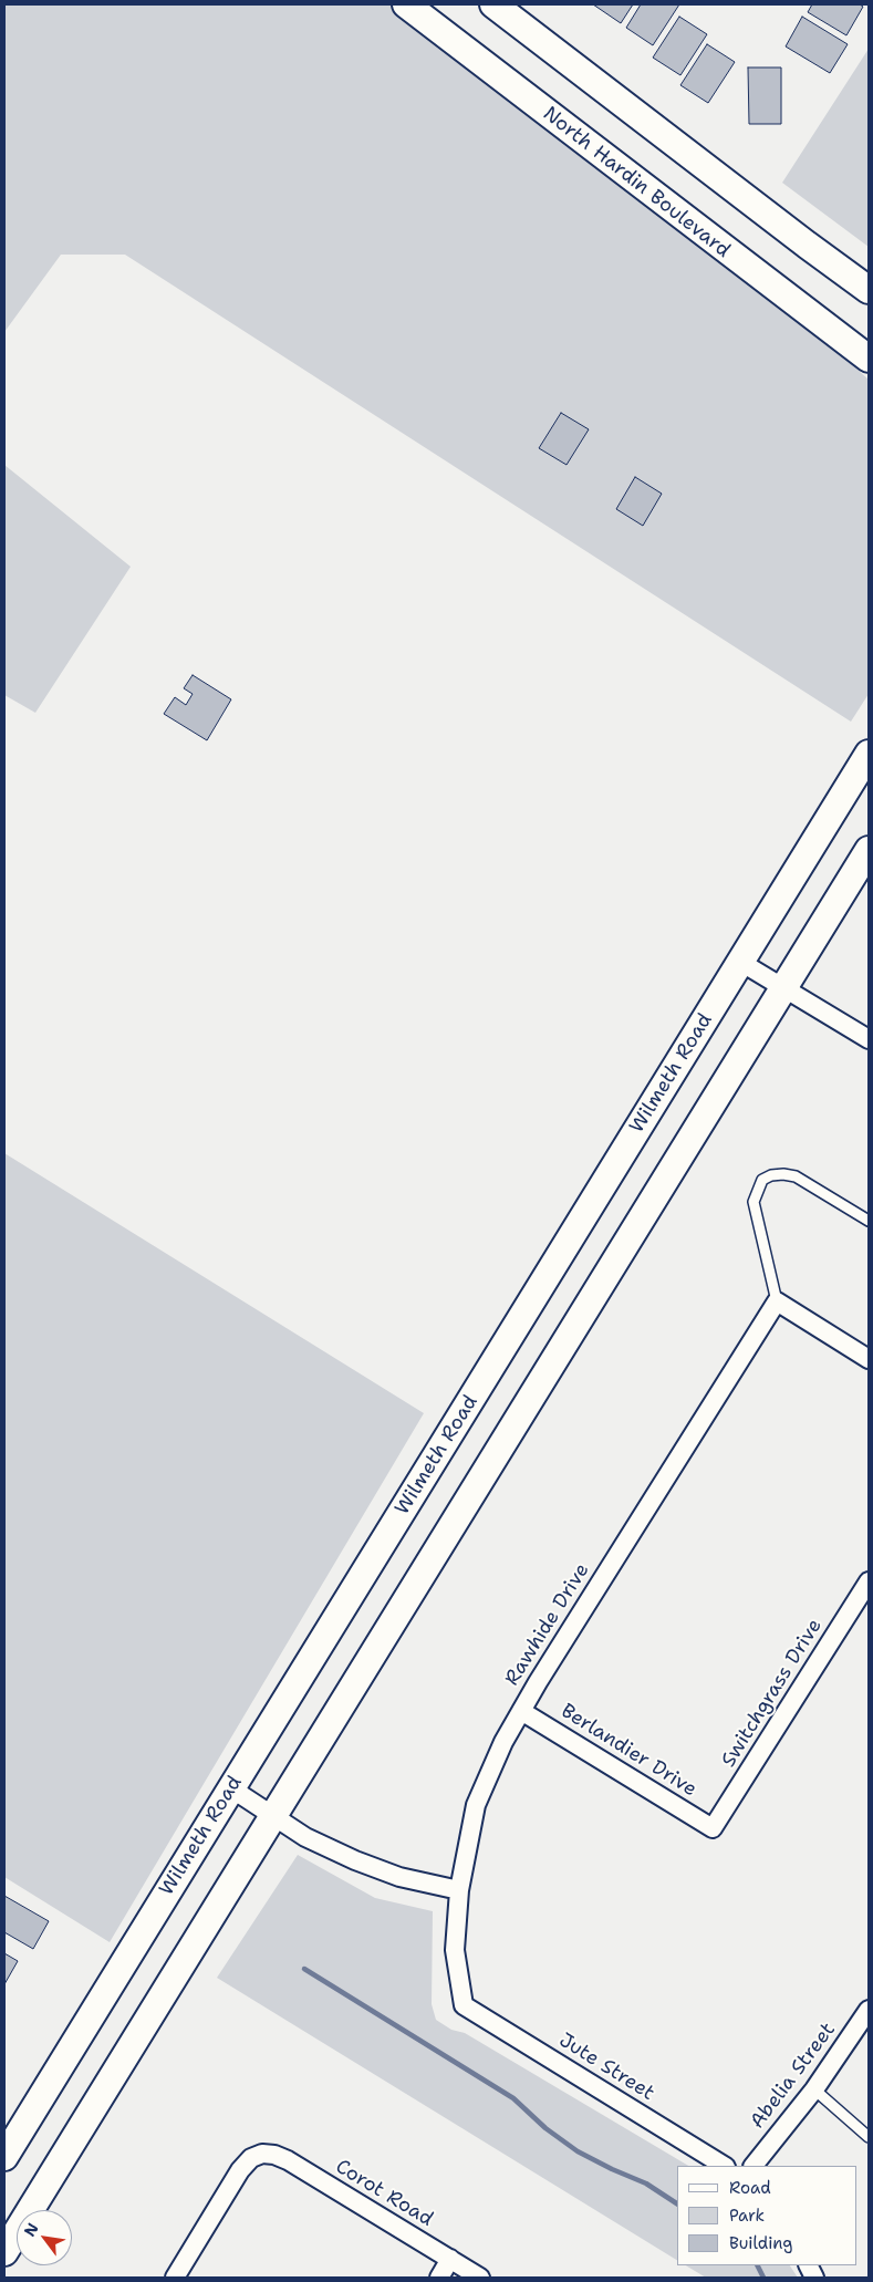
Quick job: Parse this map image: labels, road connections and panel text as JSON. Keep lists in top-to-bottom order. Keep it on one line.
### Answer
{"streets":{"street":["North Hardin Boulevard","Wilmeth Road","Rawhide Drive","Switchgrass Drive","Berlandier Drive","Jute Street","Abelia Street","Corot Road"]},"crossings":[["Rawhide Drive","Berlandier Drive"],["Rawhide Drive","Jute Street"],["Switchgrass Drive","Berlandier Drive"]],"legend":["Road","Park","Building"],"north":"top left"}
